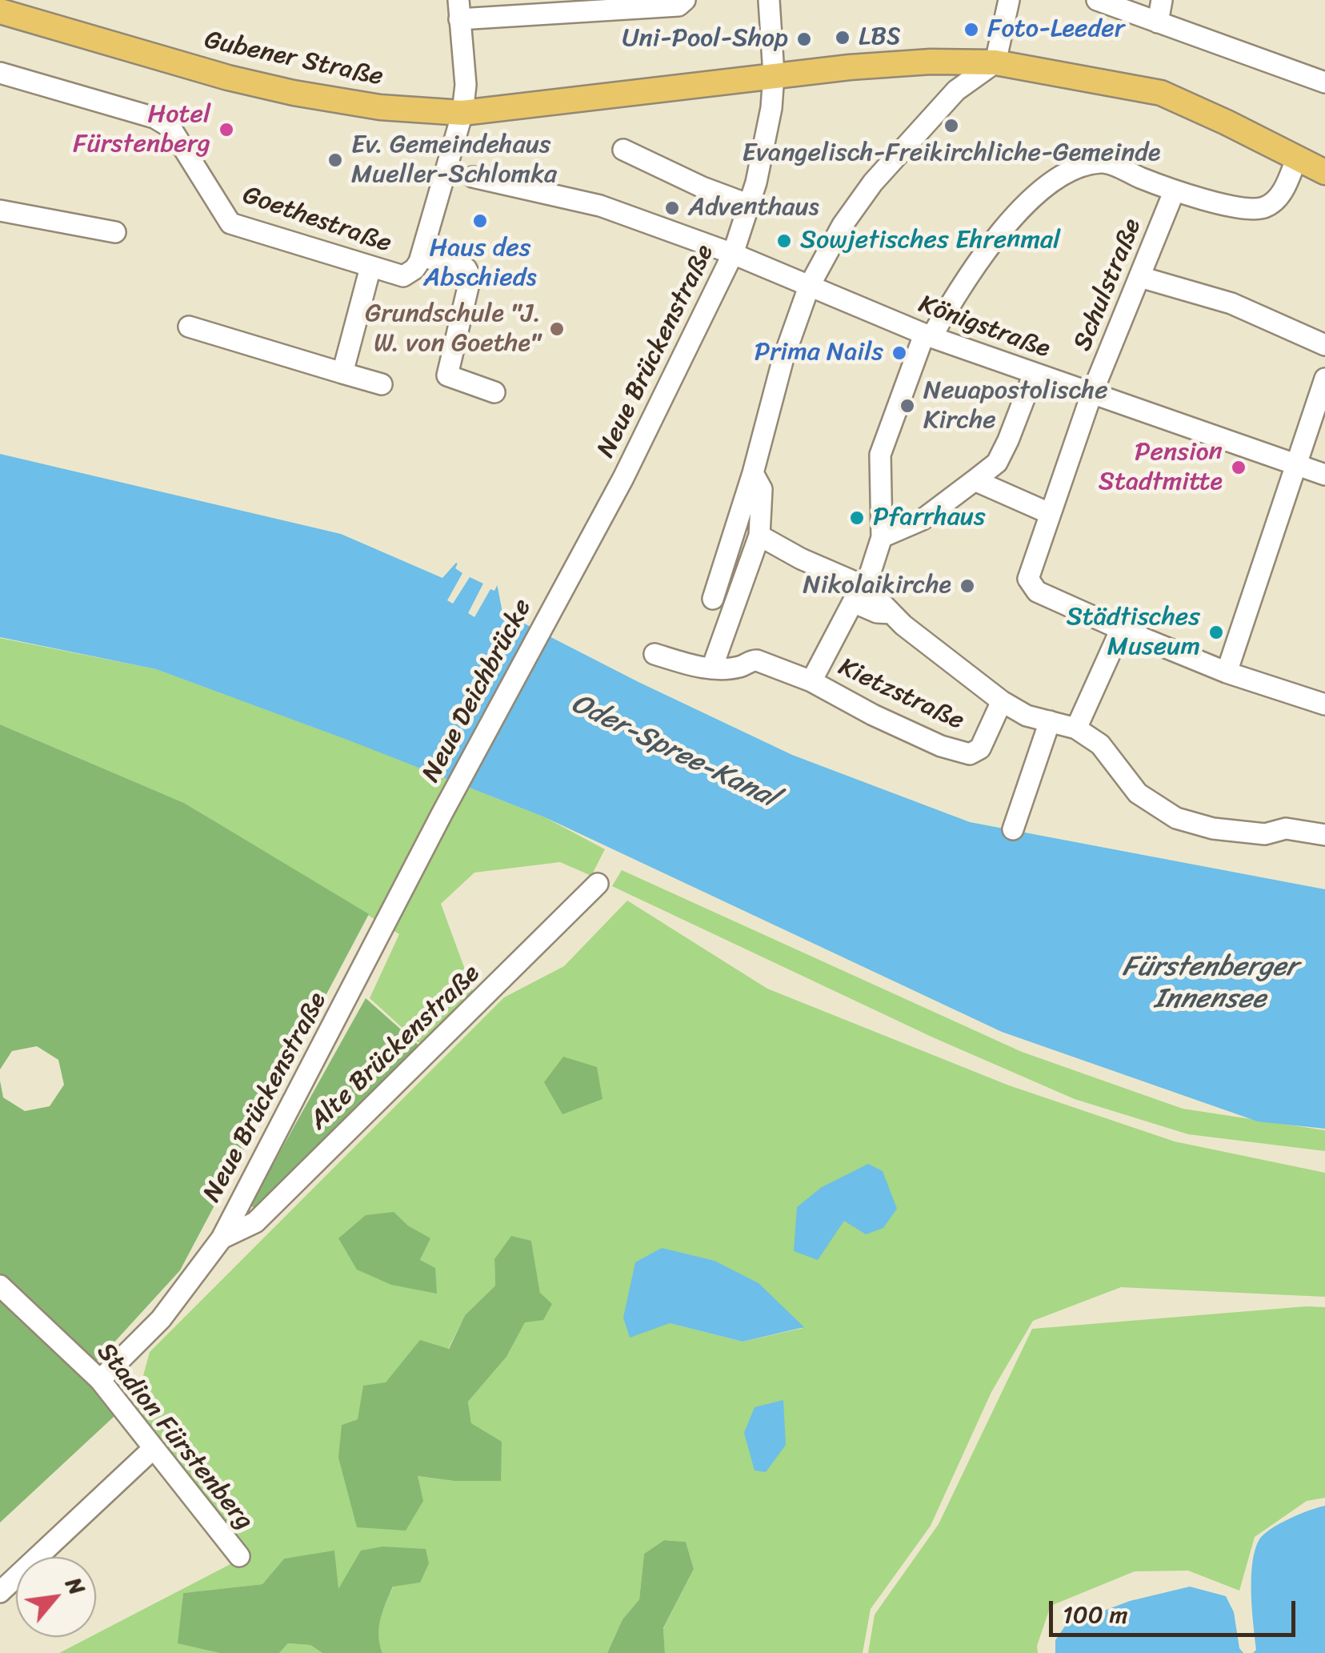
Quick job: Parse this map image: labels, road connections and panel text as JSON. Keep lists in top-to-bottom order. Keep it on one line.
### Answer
{"streets":{"main road":["Gubener Straße"],"street":["Goethestraße","Schulstraße","Königstraße","Neue Brückenstraße","Neue Deichbrücke","Kietzstraße","Alte Brückenstraße","Stadion Fürstenberg"]},"crossings":[["Gubener Straße","Goethestraße"],["Gubener Straße","Neue Brückenstraße"],["Schulstraße","Königstraße"],["Neue Brückenstraße","Neue Deichbrücke"],["Neue Brückenstraße","Alte Brückenstraße"],["Neue Brückenstraße","Stadion Fürstenberg"]],"water":["Oder-Spree-Kanal","Fürstenberger Innensee"],"places":["Foto-Leeder","LBS","Uni-Pool-Shop","Evangelisch-Freikirchliche-Gemeinde","Hotel Fürstenberg","Ev. Gemeindehaus Mueller-Schlomka","Adventhaus","Haus des Abschieds","Sowjetisches Ehrenmal","Grundschule \"J. W. von Goethe\"","Prima Nails","Neuapostolische Kirche","Pension Stadtmitte","Pfarrhaus","Nikolaikirche","Städtisches Museum"],"scale_bar":"100 m","north":"top right"}
